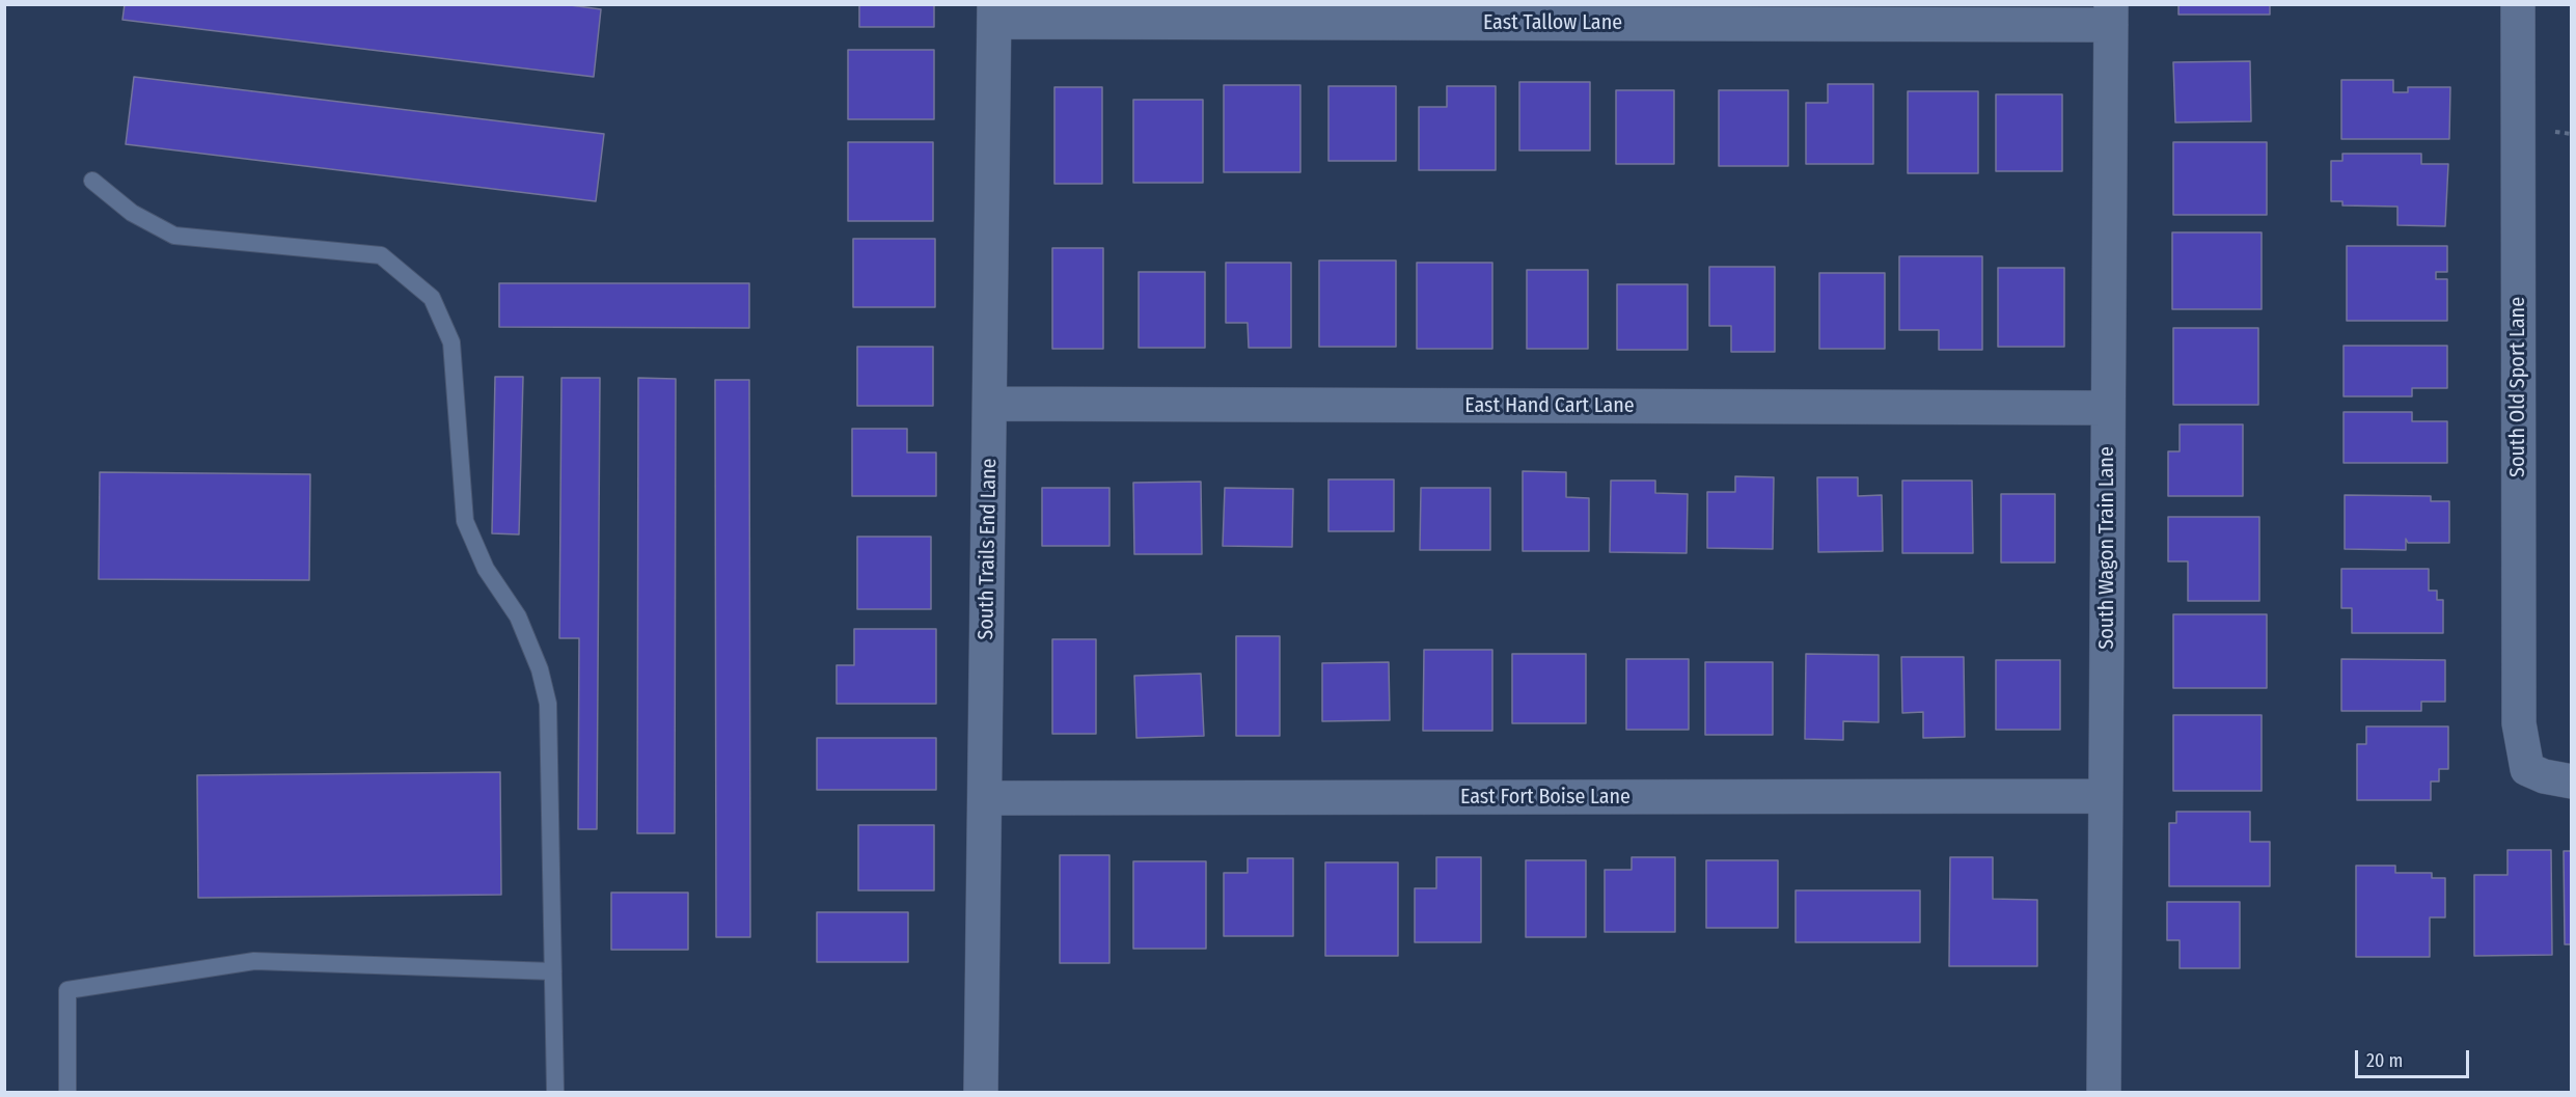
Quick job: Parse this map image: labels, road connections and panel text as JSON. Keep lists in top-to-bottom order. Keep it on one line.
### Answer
{"streets":{"street":["East Tallow Lane","South Old Sport Lane","East Hand Cart Lane","South Wagon Train Lane","South Trails End Lane","East Fort Boise Lane"]},"crossings":[["East Tallow Lane","South Wagon Train Lane"],["East Tallow Lane","South Trails End Lane"],["East Hand Cart Lane","South Wagon Train Lane"],["East Hand Cart Lane","South Trails End Lane"],["South Wagon Train Lane","East Fort Boise Lane"],["South Trails End Lane","East Fort Boise Lane"]],"scale_bar":"20 m"}
